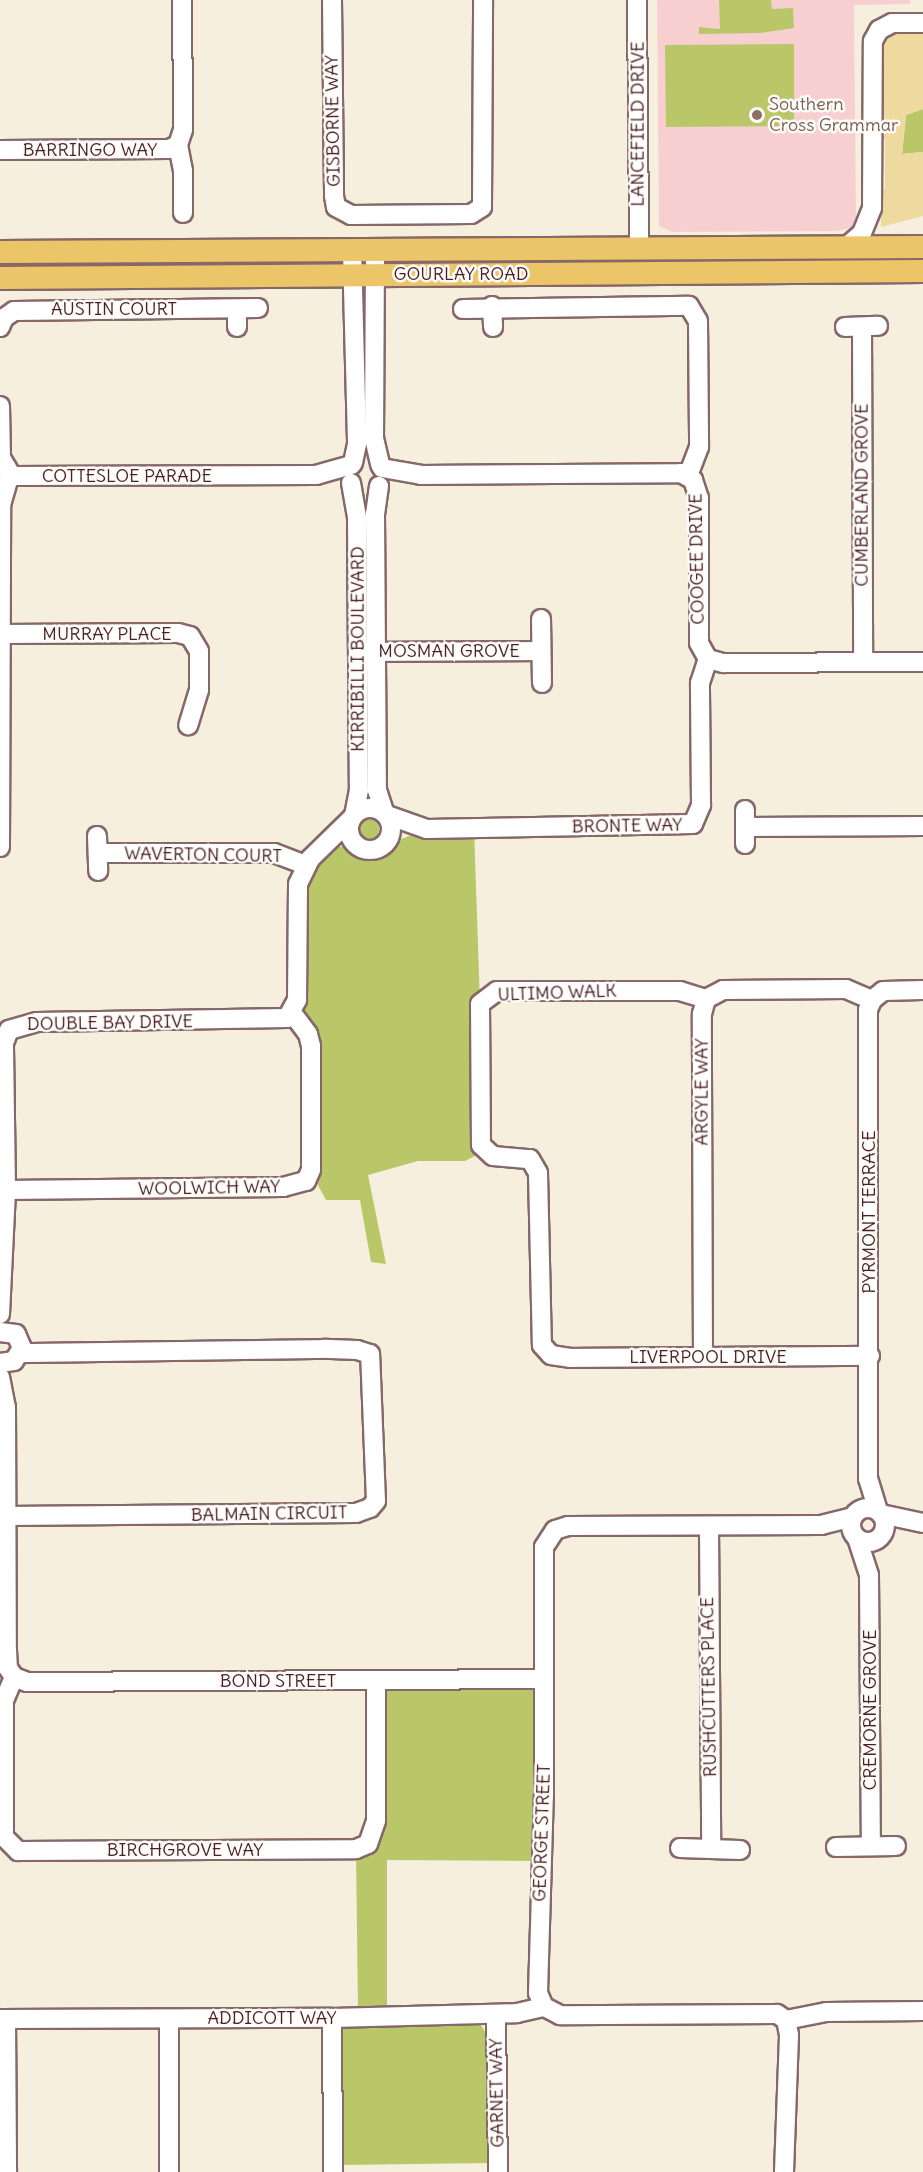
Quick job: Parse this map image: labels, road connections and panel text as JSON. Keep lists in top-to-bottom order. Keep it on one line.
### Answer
{"streets":{"main road":["GOURLAY ROAD"],"street":["GISBORNE WAY","LANCEFIELD DRIVE","BARRINGO WAY","AUSTIN COURT","COTTESLOE PARADE","CUMBERLAND GROVE","COOGEE DRIVE","MURRAY PLACE","KIRRIBILLI BOULEVARD","MOSMAN GROVE","BRONTE WAY","WAVERTON COURT","ULTIMO WALK","DOUBLE BAY DRIVE","ARGYLE WAY","WOOLWICH WAY","PYRMONT TERRACE","LIVERPOOL DRIVE","BALMAIN CIRCUIT","BOND STREET","RUSHCUTTERS PLACE","CREMORNE GROVE","GEORGE STREET","BIRCHGROVE WAY","ADDICOTT WAY","GARNET WAY"]},"crossings":[["LANCEFIELD DRIVE","GOURLAY ROAD"],["GOURLAY ROAD","KIRRIBILLI BOULEVARD"],["COTTESLOE PARADE","KIRRIBILLI BOULEVARD"],["COOGEE DRIVE","KIRRIBILLI BOULEVARD"],["COOGEE DRIVE","BRONTE WAY"],["KIRRIBILLI BOULEVARD","MOSMAN GROVE"],["KIRRIBILLI BOULEVARD","BRONTE WAY"],["ULTIMO WALK","ARGYLE WAY"],["ULTIMO WALK","LIVERPOOL DRIVE"],["DOUBLE BAY DRIVE","WOOLWICH WAY"],["DOUBLE BAY DRIVE","BALMAIN CIRCUIT"],["DOUBLE BAY DRIVE","BOND STREET"],["DOUBLE BAY DRIVE","BIRCHGROVE WAY"],["ARGYLE WAY","LIVERPOOL DRIVE"],["PYRMONT TERRACE","LIVERPOOL DRIVE"],["PYRMONT TERRACE","CREMORNE GROVE"],["PYRMONT TERRACE","GEORGE STREET"],["BOND STREET","GEORGE STREET"],["BOND STREET","BIRCHGROVE WAY"],["RUSHCUTTERS PLACE","GEORGE STREET"],["CREMORNE GROVE","GEORGE STREET"],["GEORGE STREET","ADDICOTT WAY"],["ADDICOTT WAY","GARNET WAY"]],"places":["Southern Cross Grammar"]}
